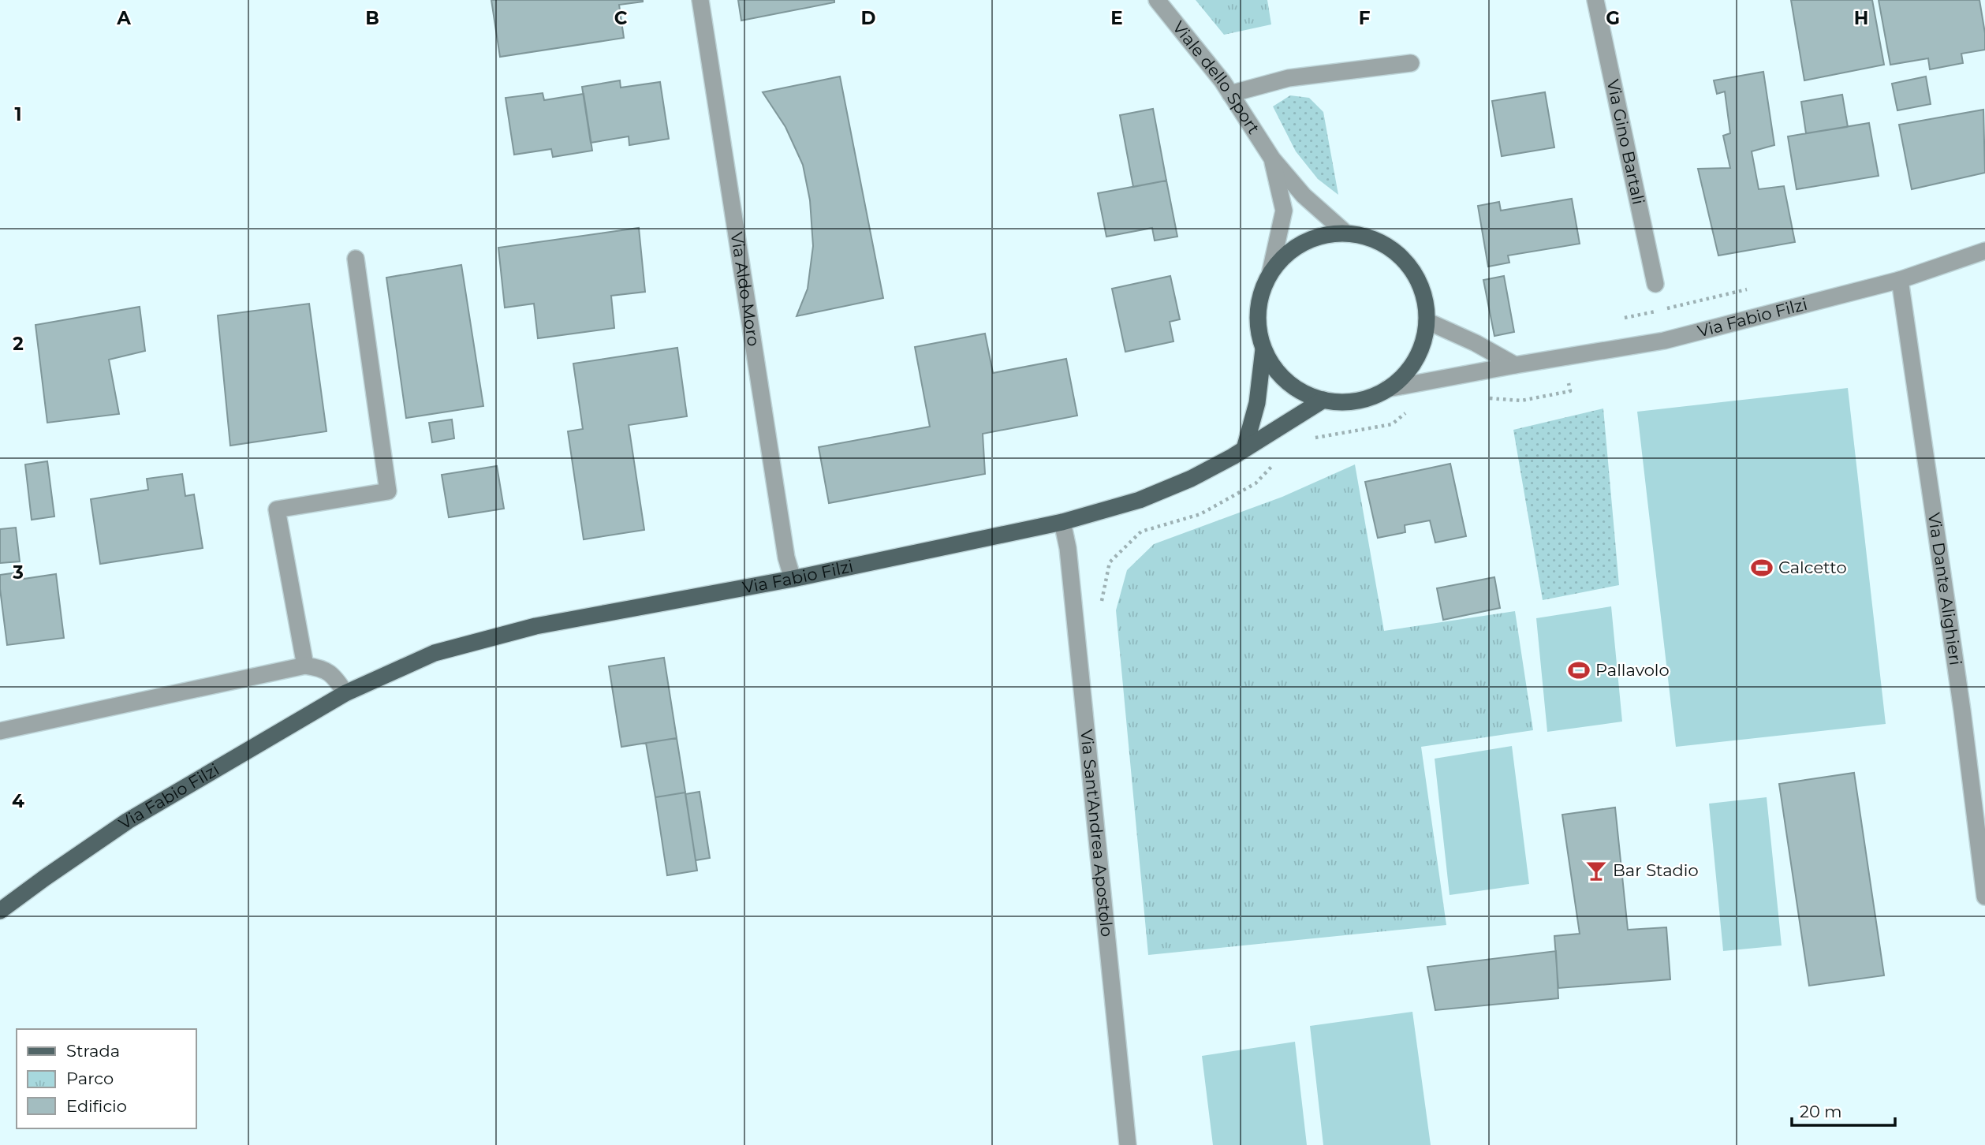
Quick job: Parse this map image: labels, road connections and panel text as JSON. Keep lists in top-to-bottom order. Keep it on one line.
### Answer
{"streets":{"main road":["Via Fabio Filzi"],"street":["Viale dello Sport","Via Gino Bartali","Via Aldo Moro","Via Dante Alighieri","Via Sant'Andrea Apostolo"]},"crossings":[["Viale dello Sport","Via Fabio Filzi"],["Via Aldo Moro","Via Fabio Filzi"],["Via Fabio Filzi","Via Dante Alighieri"],["Via Fabio Filzi","Via Sant'Andrea Apostolo"]],"places":{"sports":["Calcetto","Pallavolo"],"bar":["Bar Stadio"]},"legend":["Strada","Parco","Edificio"],"scale_bar":"20 m","grid":{"columns":["A","B","C","D","E","F","G","H"],"rows":["1","2","3","4"]}}
